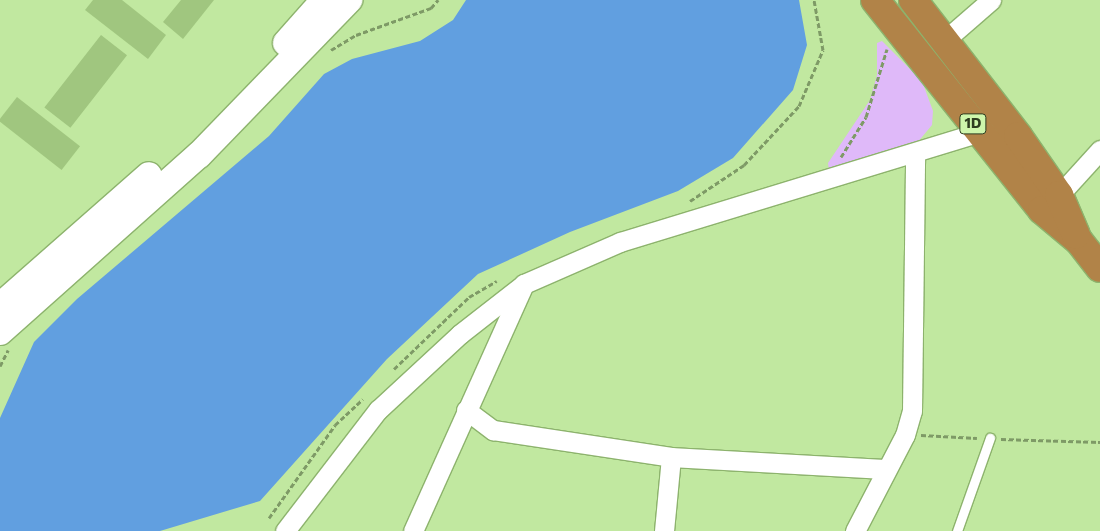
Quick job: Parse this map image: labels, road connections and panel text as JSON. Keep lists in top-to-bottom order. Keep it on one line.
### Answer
{"streets":{"highway":["1D"]}}
